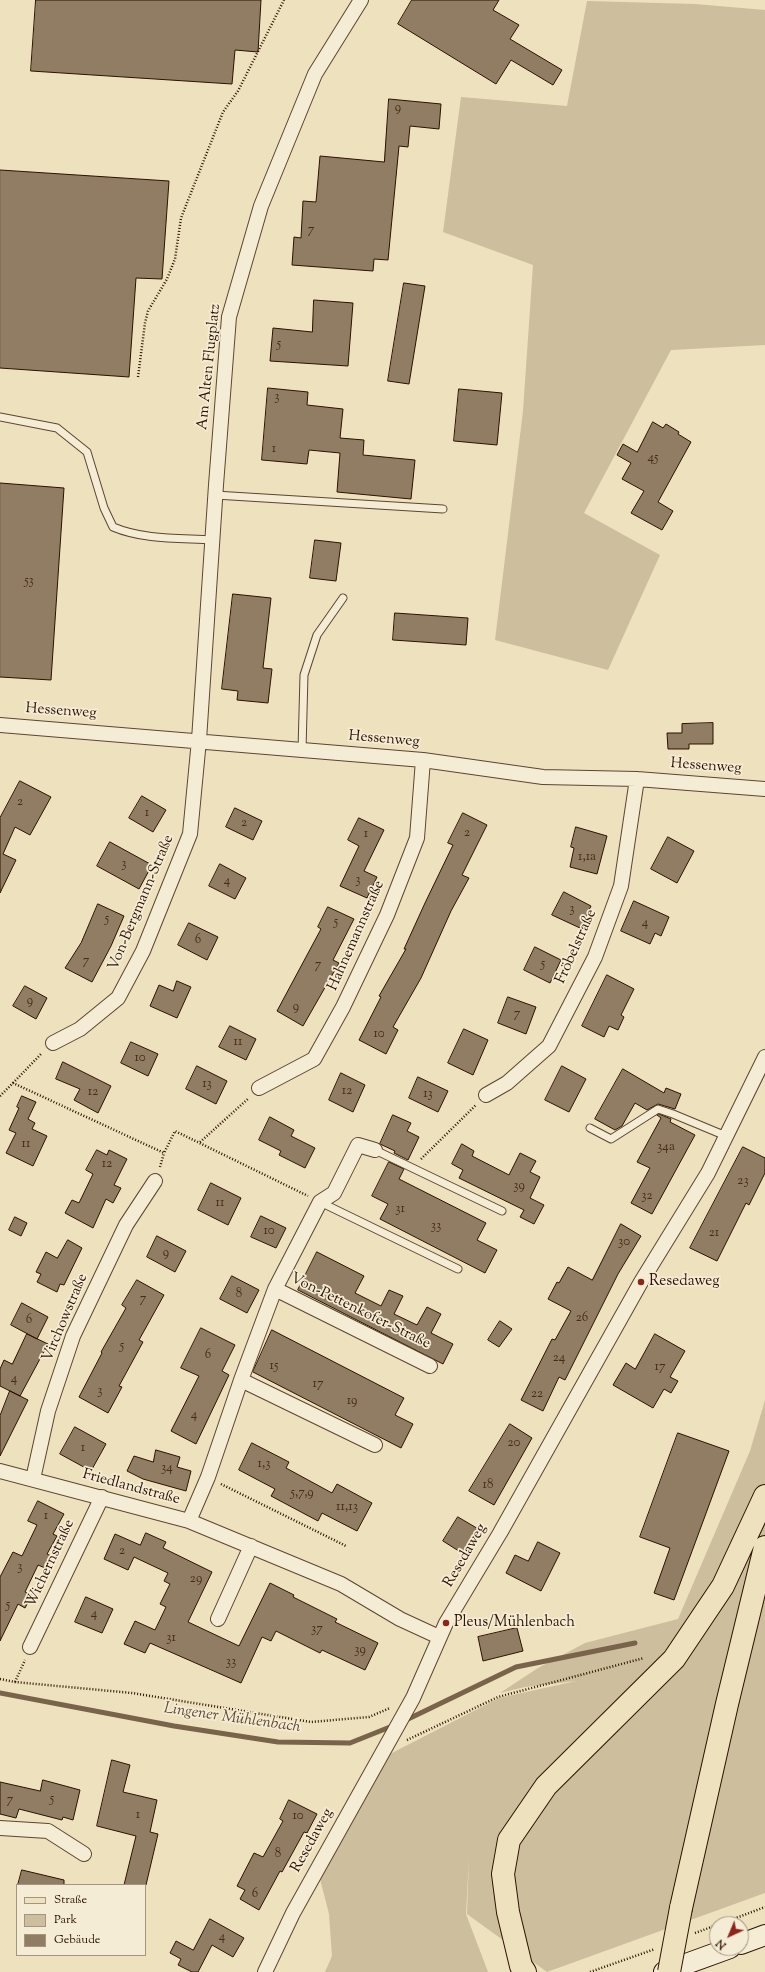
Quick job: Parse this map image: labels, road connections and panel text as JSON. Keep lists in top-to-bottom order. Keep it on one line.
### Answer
{"streets":{"street":["Am Alten Flugplatz","Hessenweg","Von-Bergmann-Straße","Hahnemannstraße","Fröbelstraße","Von-Pettenkofer-Straße","Virchowstraße","Friedlandstraße","Resedaweg","Wichernstraße"]},"crossings":[["Am Alten Flugplatz","Hessenweg"],["Am Alten Flugplatz","Von-Bergmann-Straße"],["Hessenweg","Von-Bergmann-Straße"],["Hessenweg","Hahnemannstraße"],["Hessenweg","Fröbelstraße"],["Von-Pettenkofer-Straße","Friedlandstraße"],["Virchowstraße","Friedlandstraße"],["Friedlandstraße","Resedaweg"],["Friedlandstraße","Wichernstraße"]],"water":["Lingener Mühlenbach"],"places":["Resedaweg","Pleus/Mühlenbach"],"house_numbers":["9","7","5","3","1","45","53","2","1","2","2","1","1,1a","3","3","4","3","5","5","4","6","7","5","7","9","9","7","10","11","10","13","12","12","13","11","34a","12","23","39","32","11","31","33","10","21","30","9","8","7","26","6","5","6","24","15","17","4","17","3","22","19","4","20","1","1,3","34","18","5,7,9","11,13","1","2","3","29","5","4","37","31","39","33","5","7","1","10","8","6","4"],"legend":["Straße","Park","Gebäude"],"north":"bottom left"}
